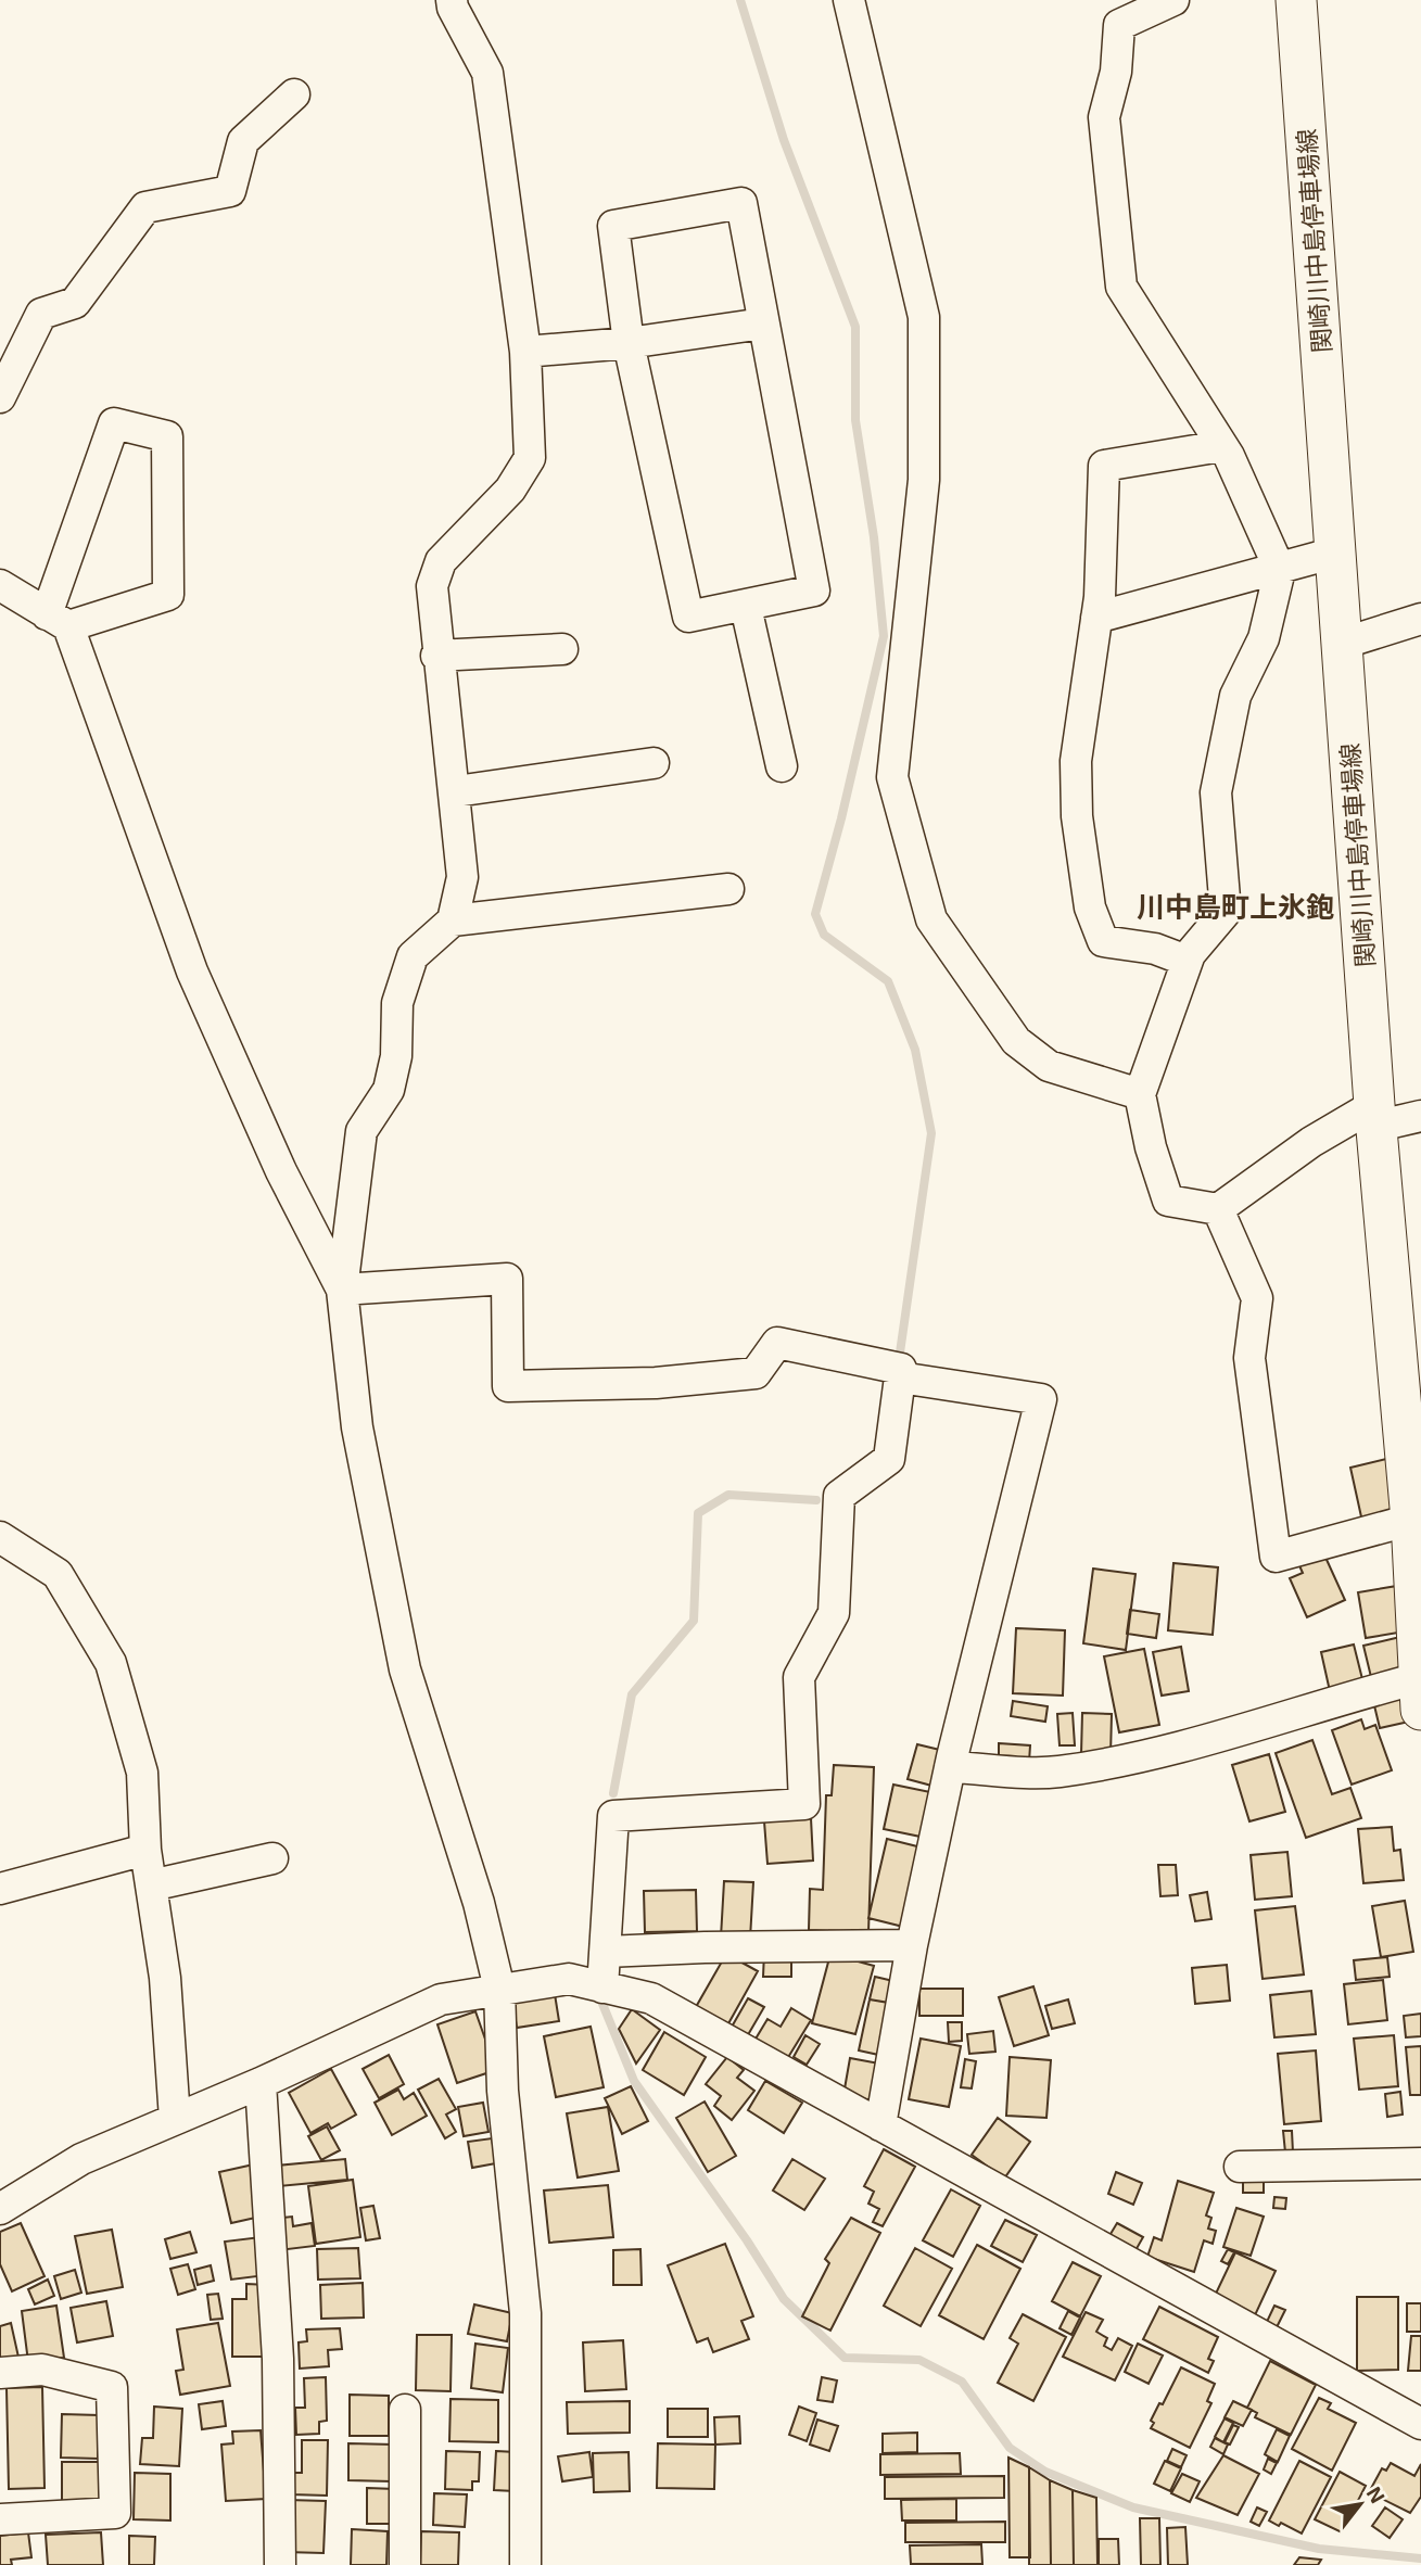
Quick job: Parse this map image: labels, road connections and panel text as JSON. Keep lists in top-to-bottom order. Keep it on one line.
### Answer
{"streets":{"main road":["関崎川中島停車場線"]},"districts":["川中島町上氷鉋"],"north":"top right"}
